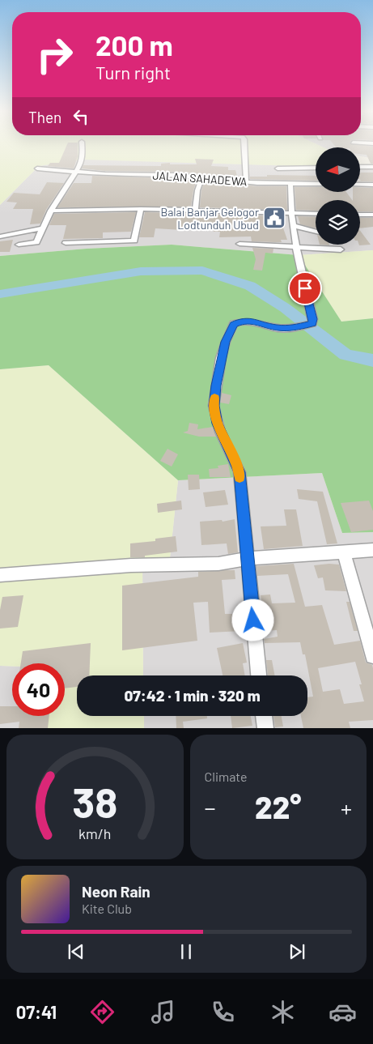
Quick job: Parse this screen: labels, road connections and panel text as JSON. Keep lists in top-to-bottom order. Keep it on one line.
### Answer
{"streets":{"street":["JALAN SAHADEWA"]},"places":{"public building":["Balai Banjar Gelogor Lodtunduh Ubud"]},"north":"left","page":{"turn":["200 m","Turn right"],"then":"Then","limit":"40","trip":"07:42 · 1 min · 320 m","tile":"Climate","heat":["−","22°","+"],"song":["Neon Rain","Kite Club"],"tabs":"07:41","gauge":["38","km/h"]}}
